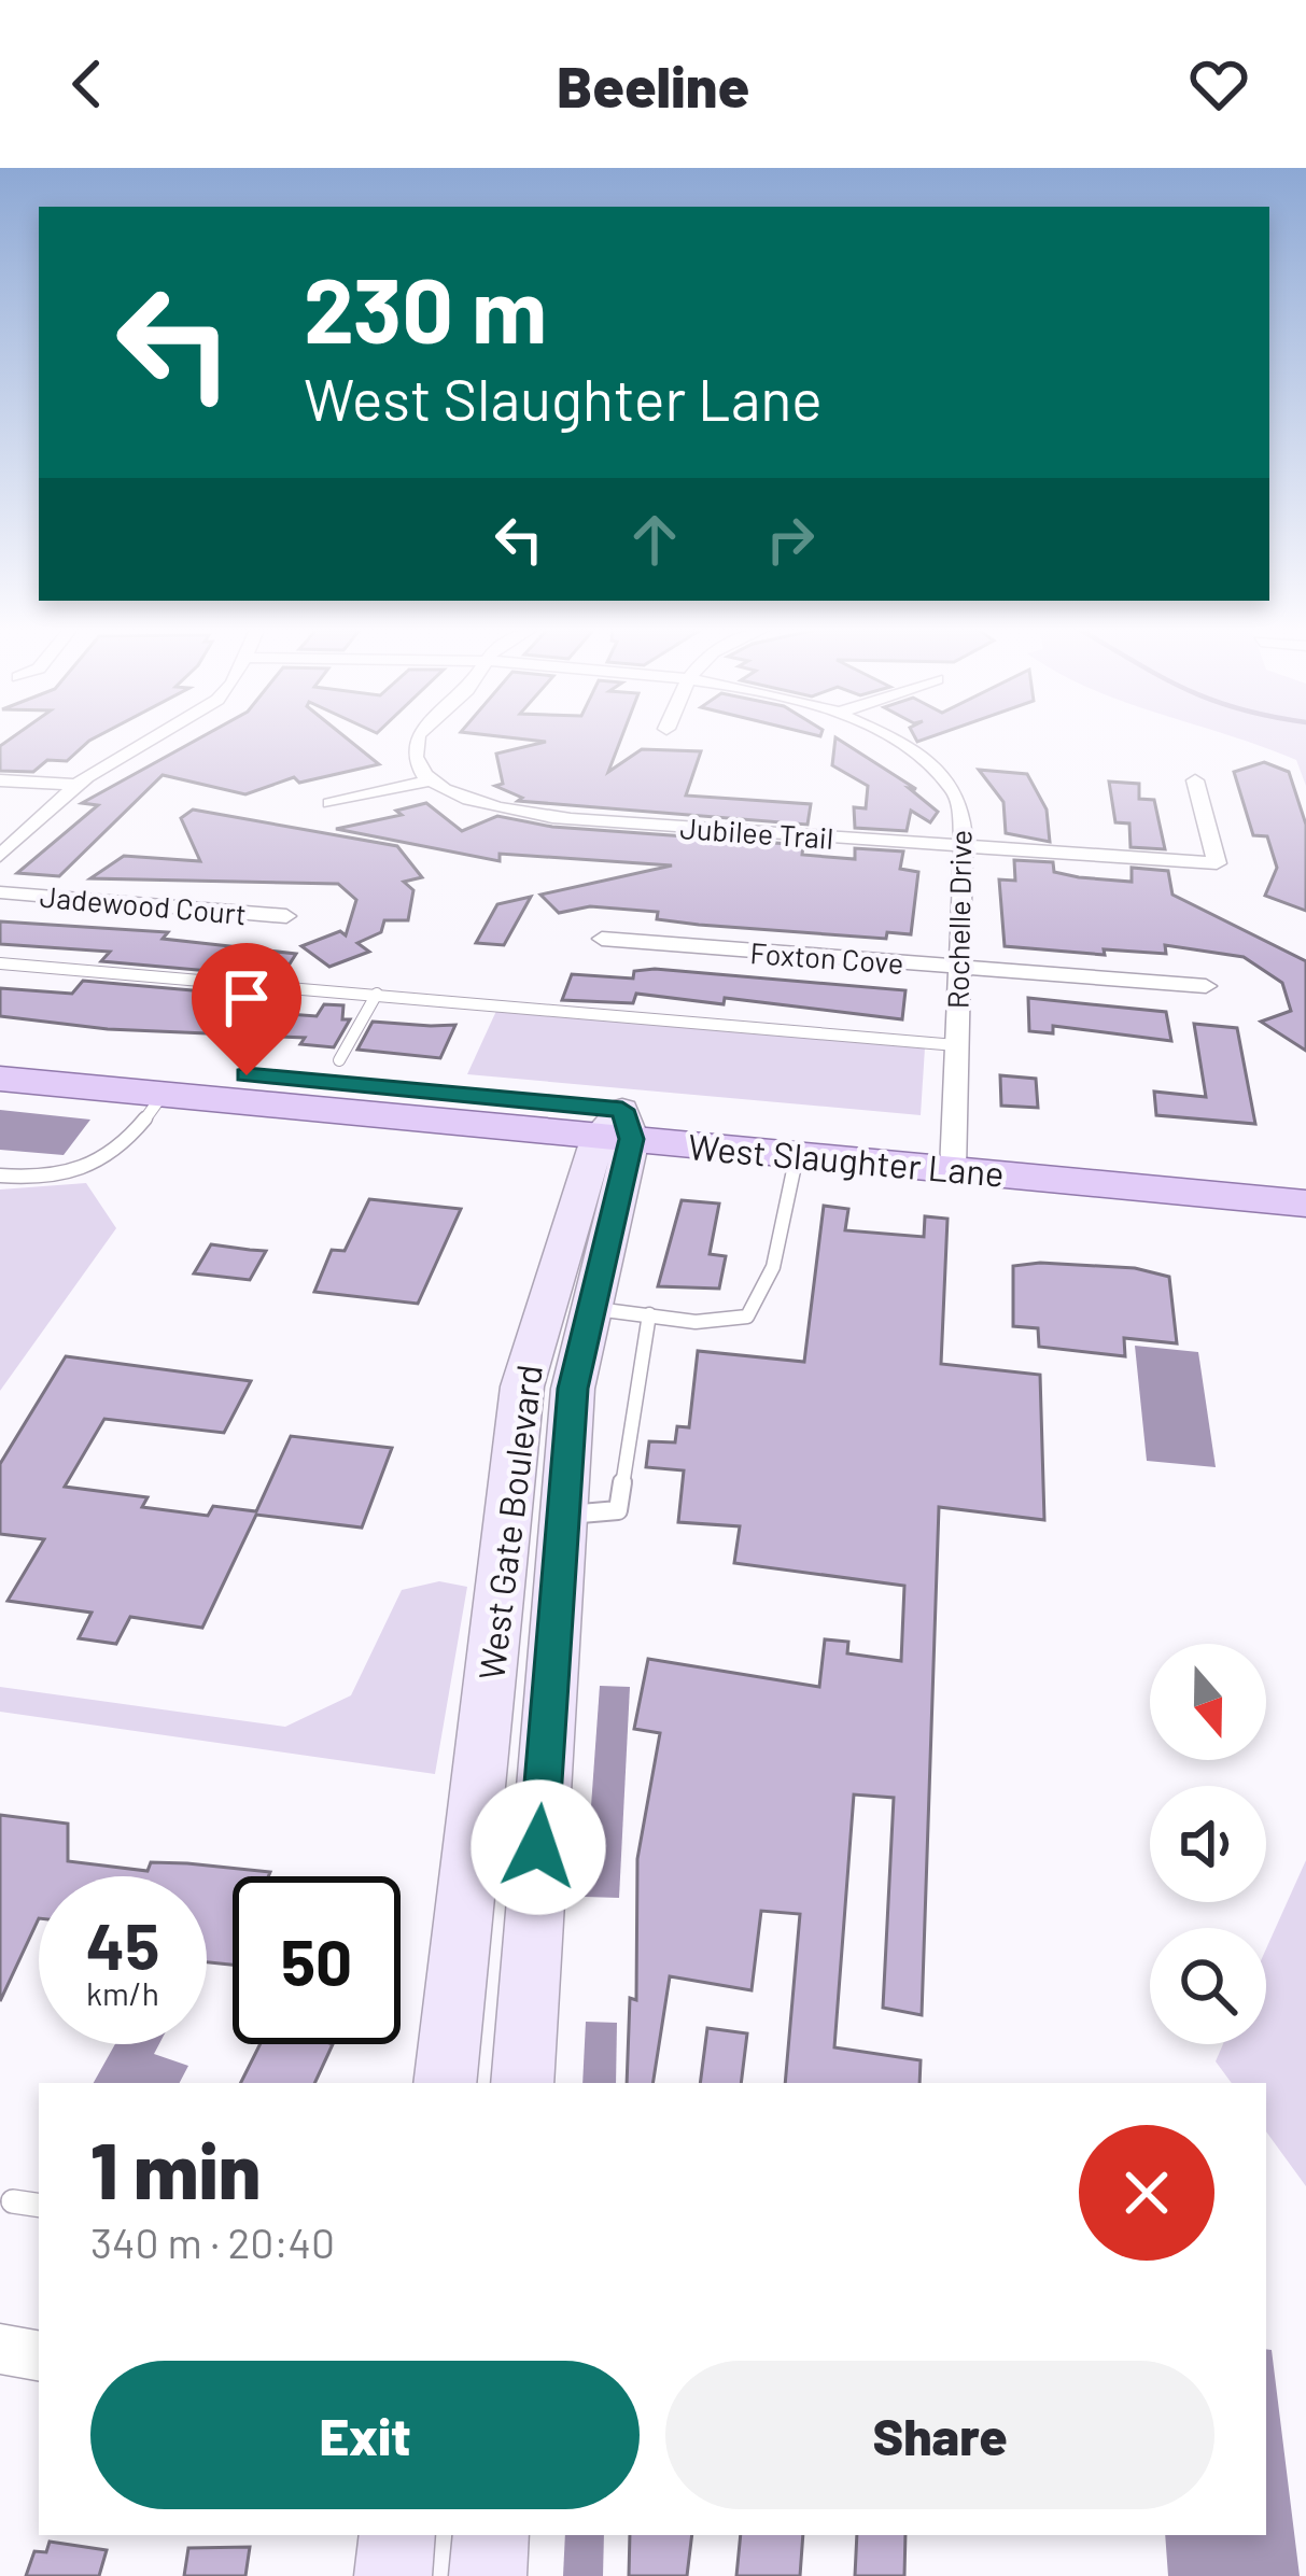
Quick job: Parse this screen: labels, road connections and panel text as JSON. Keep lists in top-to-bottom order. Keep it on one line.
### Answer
{"streets":{"main road":["West Slaughter Lane","West Gate Boulevard"],"street":["Jubilee Trail","Jadewood Court","Rochelle Drive","Foxton Cove"]},"crossings":[["Jubilee Trail","Rochelle Drive"],["Rochelle Drive","Foxton Cove"],["Rochelle Drive","West Slaughter Lane"],["West Slaughter Lane","West Gate Boulevard"]],"north":"bottom","page":{"header":"Beeline","turn":["230 m","West Slaughter Lane"],"speed":"45 km/h","limit":"50","heading":["1 min","340 m · 20:40"],"buttons":["Exit","Share"]}}
